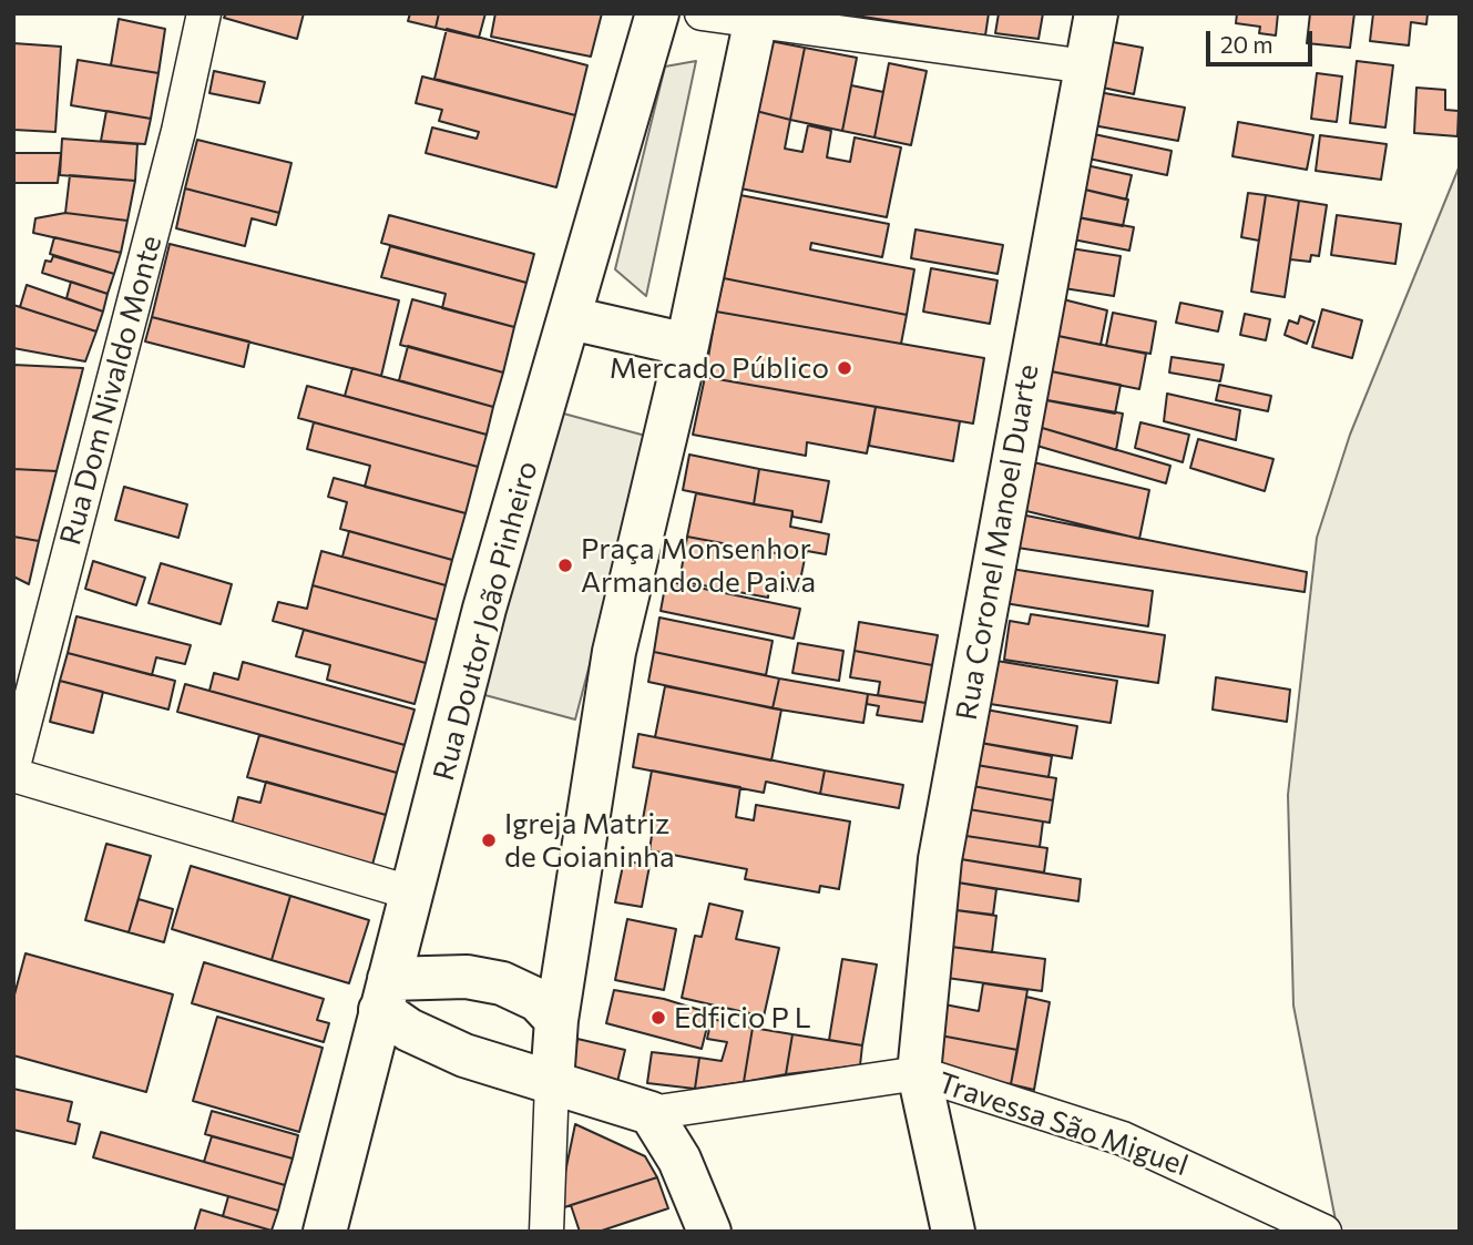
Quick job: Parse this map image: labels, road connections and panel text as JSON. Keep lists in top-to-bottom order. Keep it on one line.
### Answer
{"streets":{"street":["Rua Dom Nivaldo Monte","Rua Coronel Manoel Duarte","Rua Doutor João Pinheiro","Travessa São Miguel"]},"crossings":[["Rua Coronel Manoel Duarte","Travessa São Miguel"]],"places":["Mercado Público","Praça Monsenhor Armando de Paiva","Igreja Matriz de Goianinha","Edficio P L"],"scale_bar":"20 m"}
